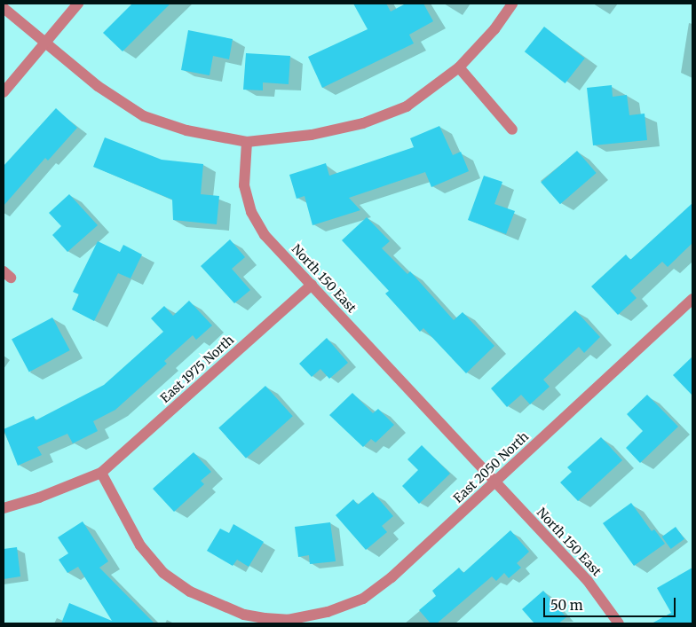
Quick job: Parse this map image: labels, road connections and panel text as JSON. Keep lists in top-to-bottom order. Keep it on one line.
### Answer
{"streets":{"street":["North 150 East","East 1975 North","East 2050 North"]},"crossings":[["North 150 East","East 1975 North"],["North 150 East","East 2050 North"],["East 1975 North","East 2050 North"]],"scale_bar":"50 m"}
